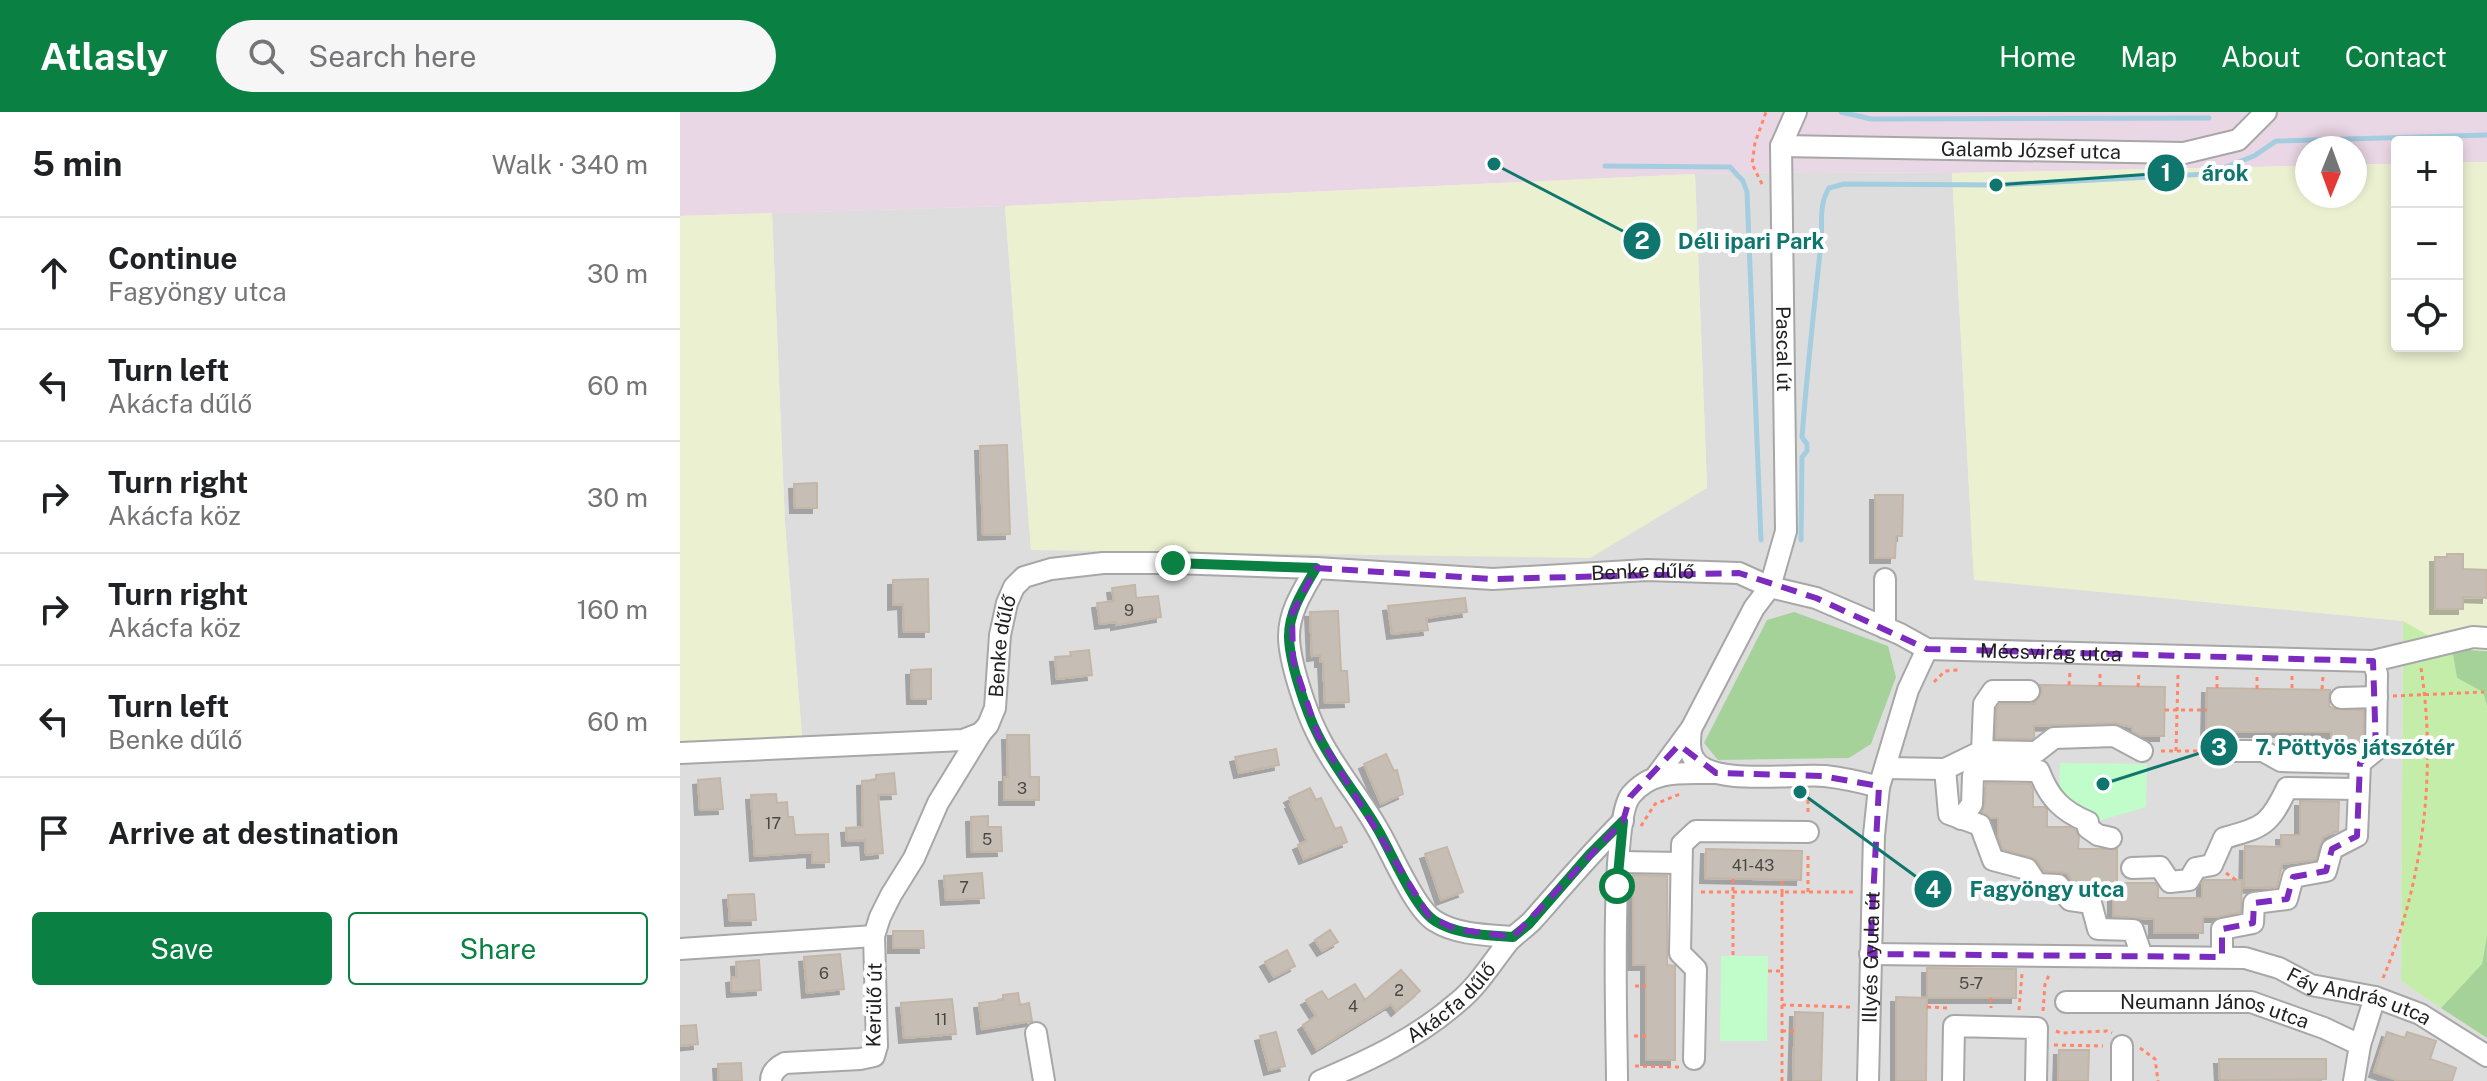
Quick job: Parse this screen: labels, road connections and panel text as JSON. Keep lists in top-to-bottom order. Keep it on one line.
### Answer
{"streets":{"street":["Galamb József utca","Pascal út","Benke dűlő","Mécsvirág utca","Illyés Gyula út","Fáy András utca","Akácfa dűlő","Kerülő út","Neumann János utca"]},"crossings":[["Galamb József utca","Pascal út"],["Pascal út","Benke dűlő"],["Pascal út","Mécsvirág utca"],["Benke dűlő","Mécsvirág utca"],["Benke dűlő","Kerülő út"],["Mécsvirág utca","Illyés Gyula út"],["Illyés Gyula út","Fáy András utca"]],"places":["Déli ipari Park","árok","7. Pöttyös játszótér","Fagyöngy utca"],"house_numbers":["9","3","17","5","41-43","7","6","5-7","2","4","11"],"north":"bottom","page":{"header":"Atlasly","search":"Search here","nav":["Home","Map","About","Contact"],"heading":["5 min","Walk · 340 m"],"map_buttons":["+","−"],"list":[["Continue","Fagyöngy utca","30 m"],["Turn left","Akácfa dűlő","60 m"],["Turn right","Akácfa köz","30 m"],["Turn right","Akácfa köz","160 m"],["Turn left","Benke dűlő","60 m"],"Arrive at destination"],"buttons":["Save","Share"]}}
